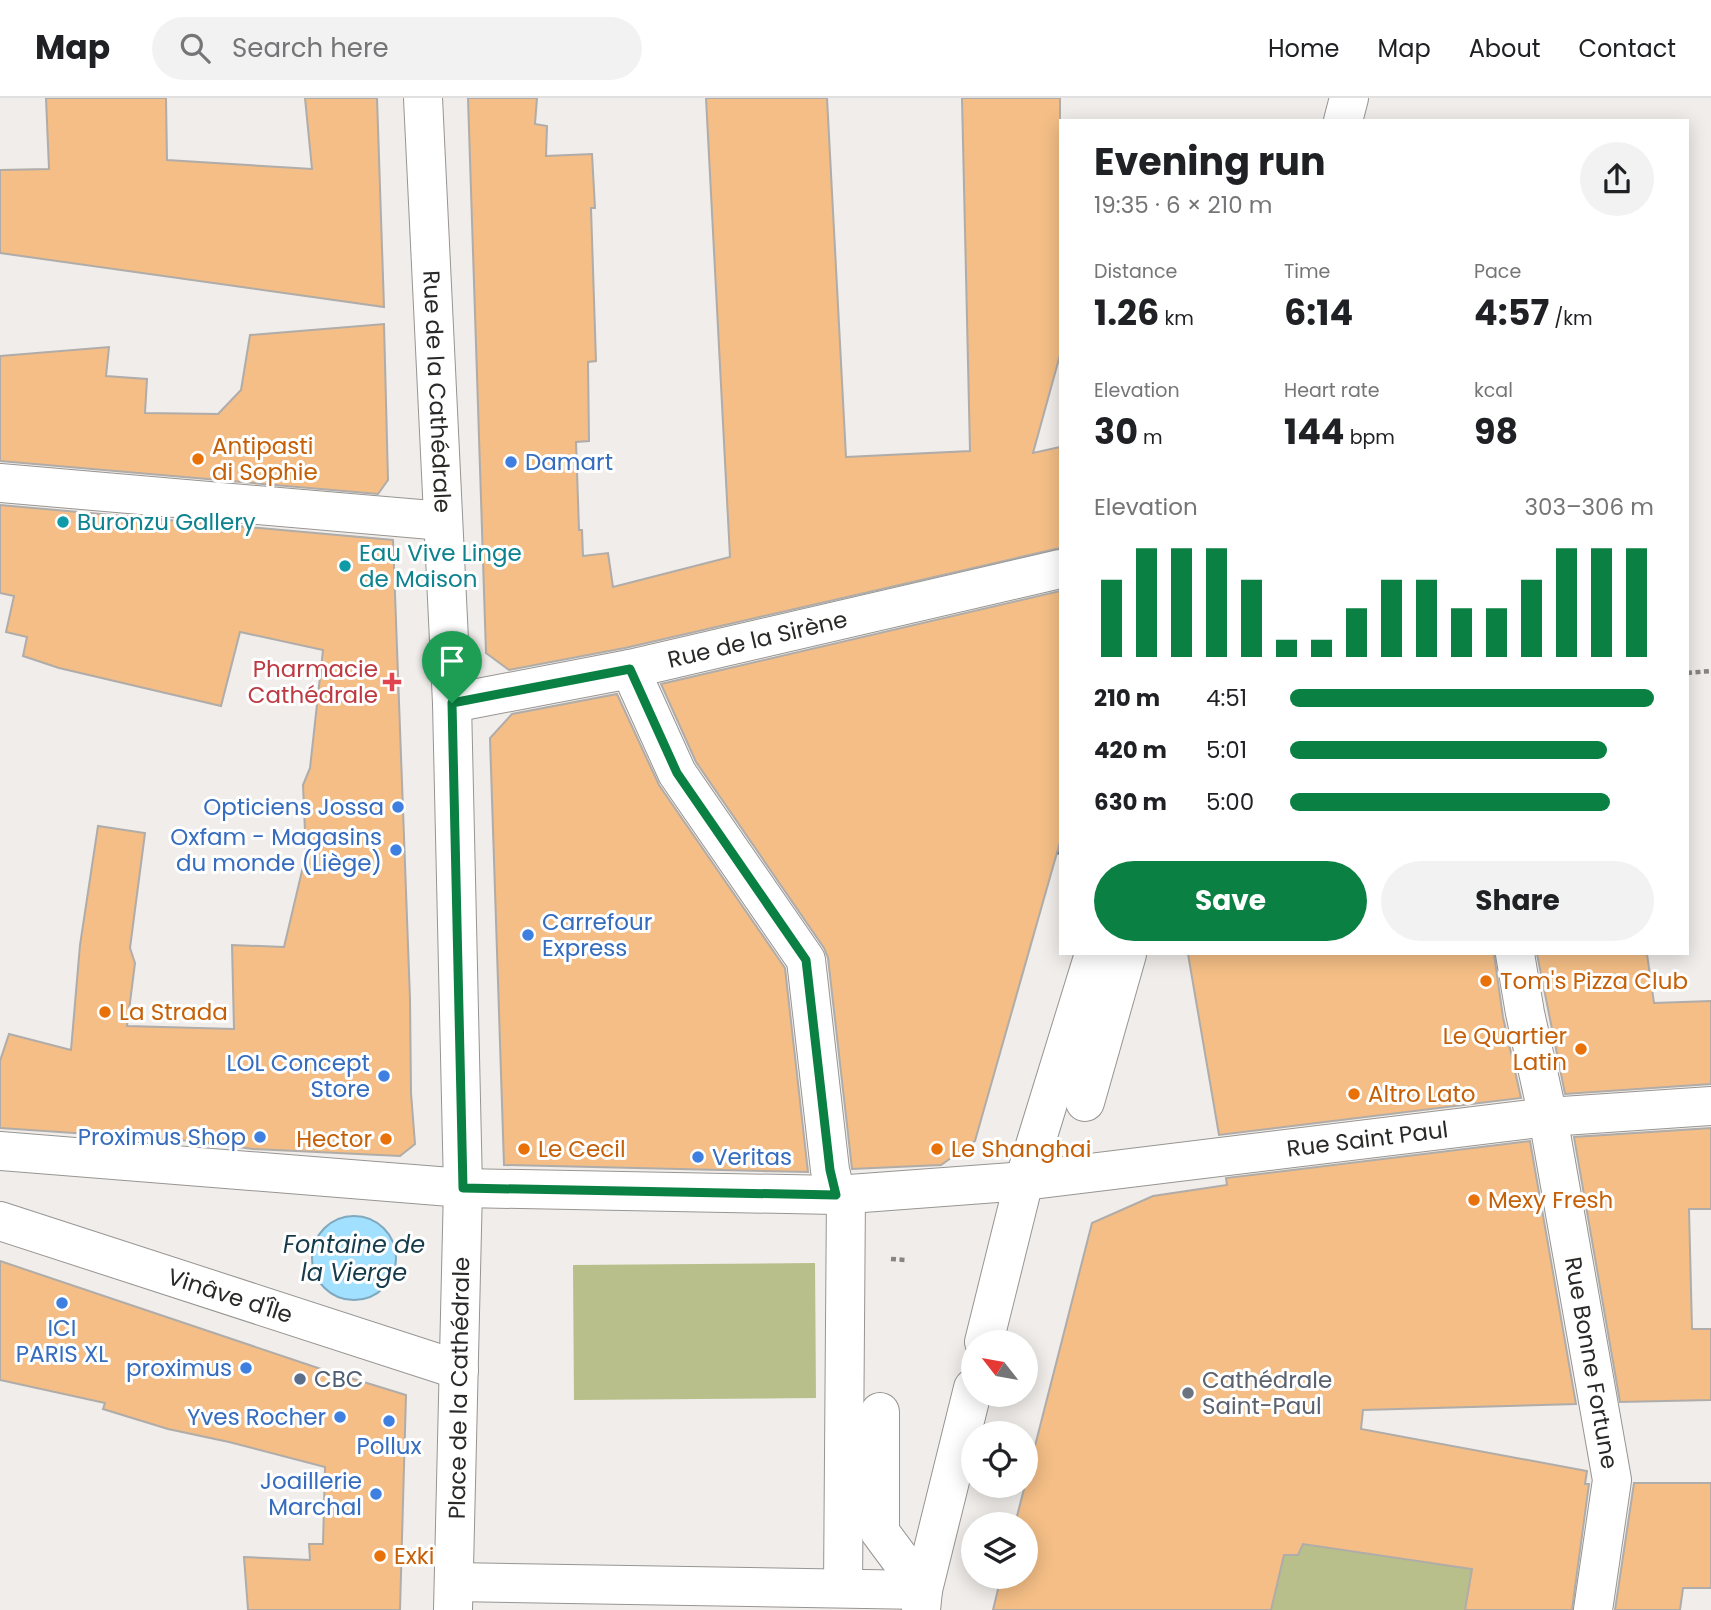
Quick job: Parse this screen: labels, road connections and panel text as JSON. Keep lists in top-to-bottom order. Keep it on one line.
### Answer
{"streets":{"street":["Rue de la Cathédrale","Rue de la Sirène","Rue Saint Paul","Vinâve d'Île","Rue Bonne Fortune","Place de la Cathédrale"]},"crossings":[["Rue de la Cathédrale","Rue de la Sirène"],["Rue de la Cathédrale","Place de la Cathédrale"],["Rue Saint Paul","Rue Bonne Fortune"],["Vinâve d'Île","Place de la Cathédrale"]],"water":["Fontaine de la Vierge"],"places":{"other":["Antipasti di Sophie","Damart","Buronzu Gallery","Eau Vive Linge de Maison","Opticiens Jossa","Oxfam - Magasins du monde (Liège)","Carrefour Express","Tom's Pizza Club","La Strada","Le Quartier Latin","LOL Concept Store","Altro Lato","Proximus Shop","Hector","Le Cecil","Le Shanghai","Veritas","Mexy Fresh","ICI PARIS XL","proximus","CBC","Cathédrale Saint-Paul","Yves Rocher","Pollux","Joaillerie Marchal","Exki"],"health":["Pharmacie Cathédrale"]},"north":"top left","page":{"header":"Map","search":"Search here","nav":["Home","Map","About","Contact"],"heading":["Evening run","19:35 · 6 × 210 m"],"stats":[["Distance","1.26 km"],["Time","6:14"],["Pace","4:57 /km"],["Elevation","30 m"],["Heart rate","144 bpm"],["kcal","98"]],"chart":["Elevation","303–306 m"],"list":[{"name":"210 m","note":"4:51"},{"name":"420 m","note":"5:01"},{"name":"630 m","note":"5:00"}],"buttons":["Save","Share"]}}
